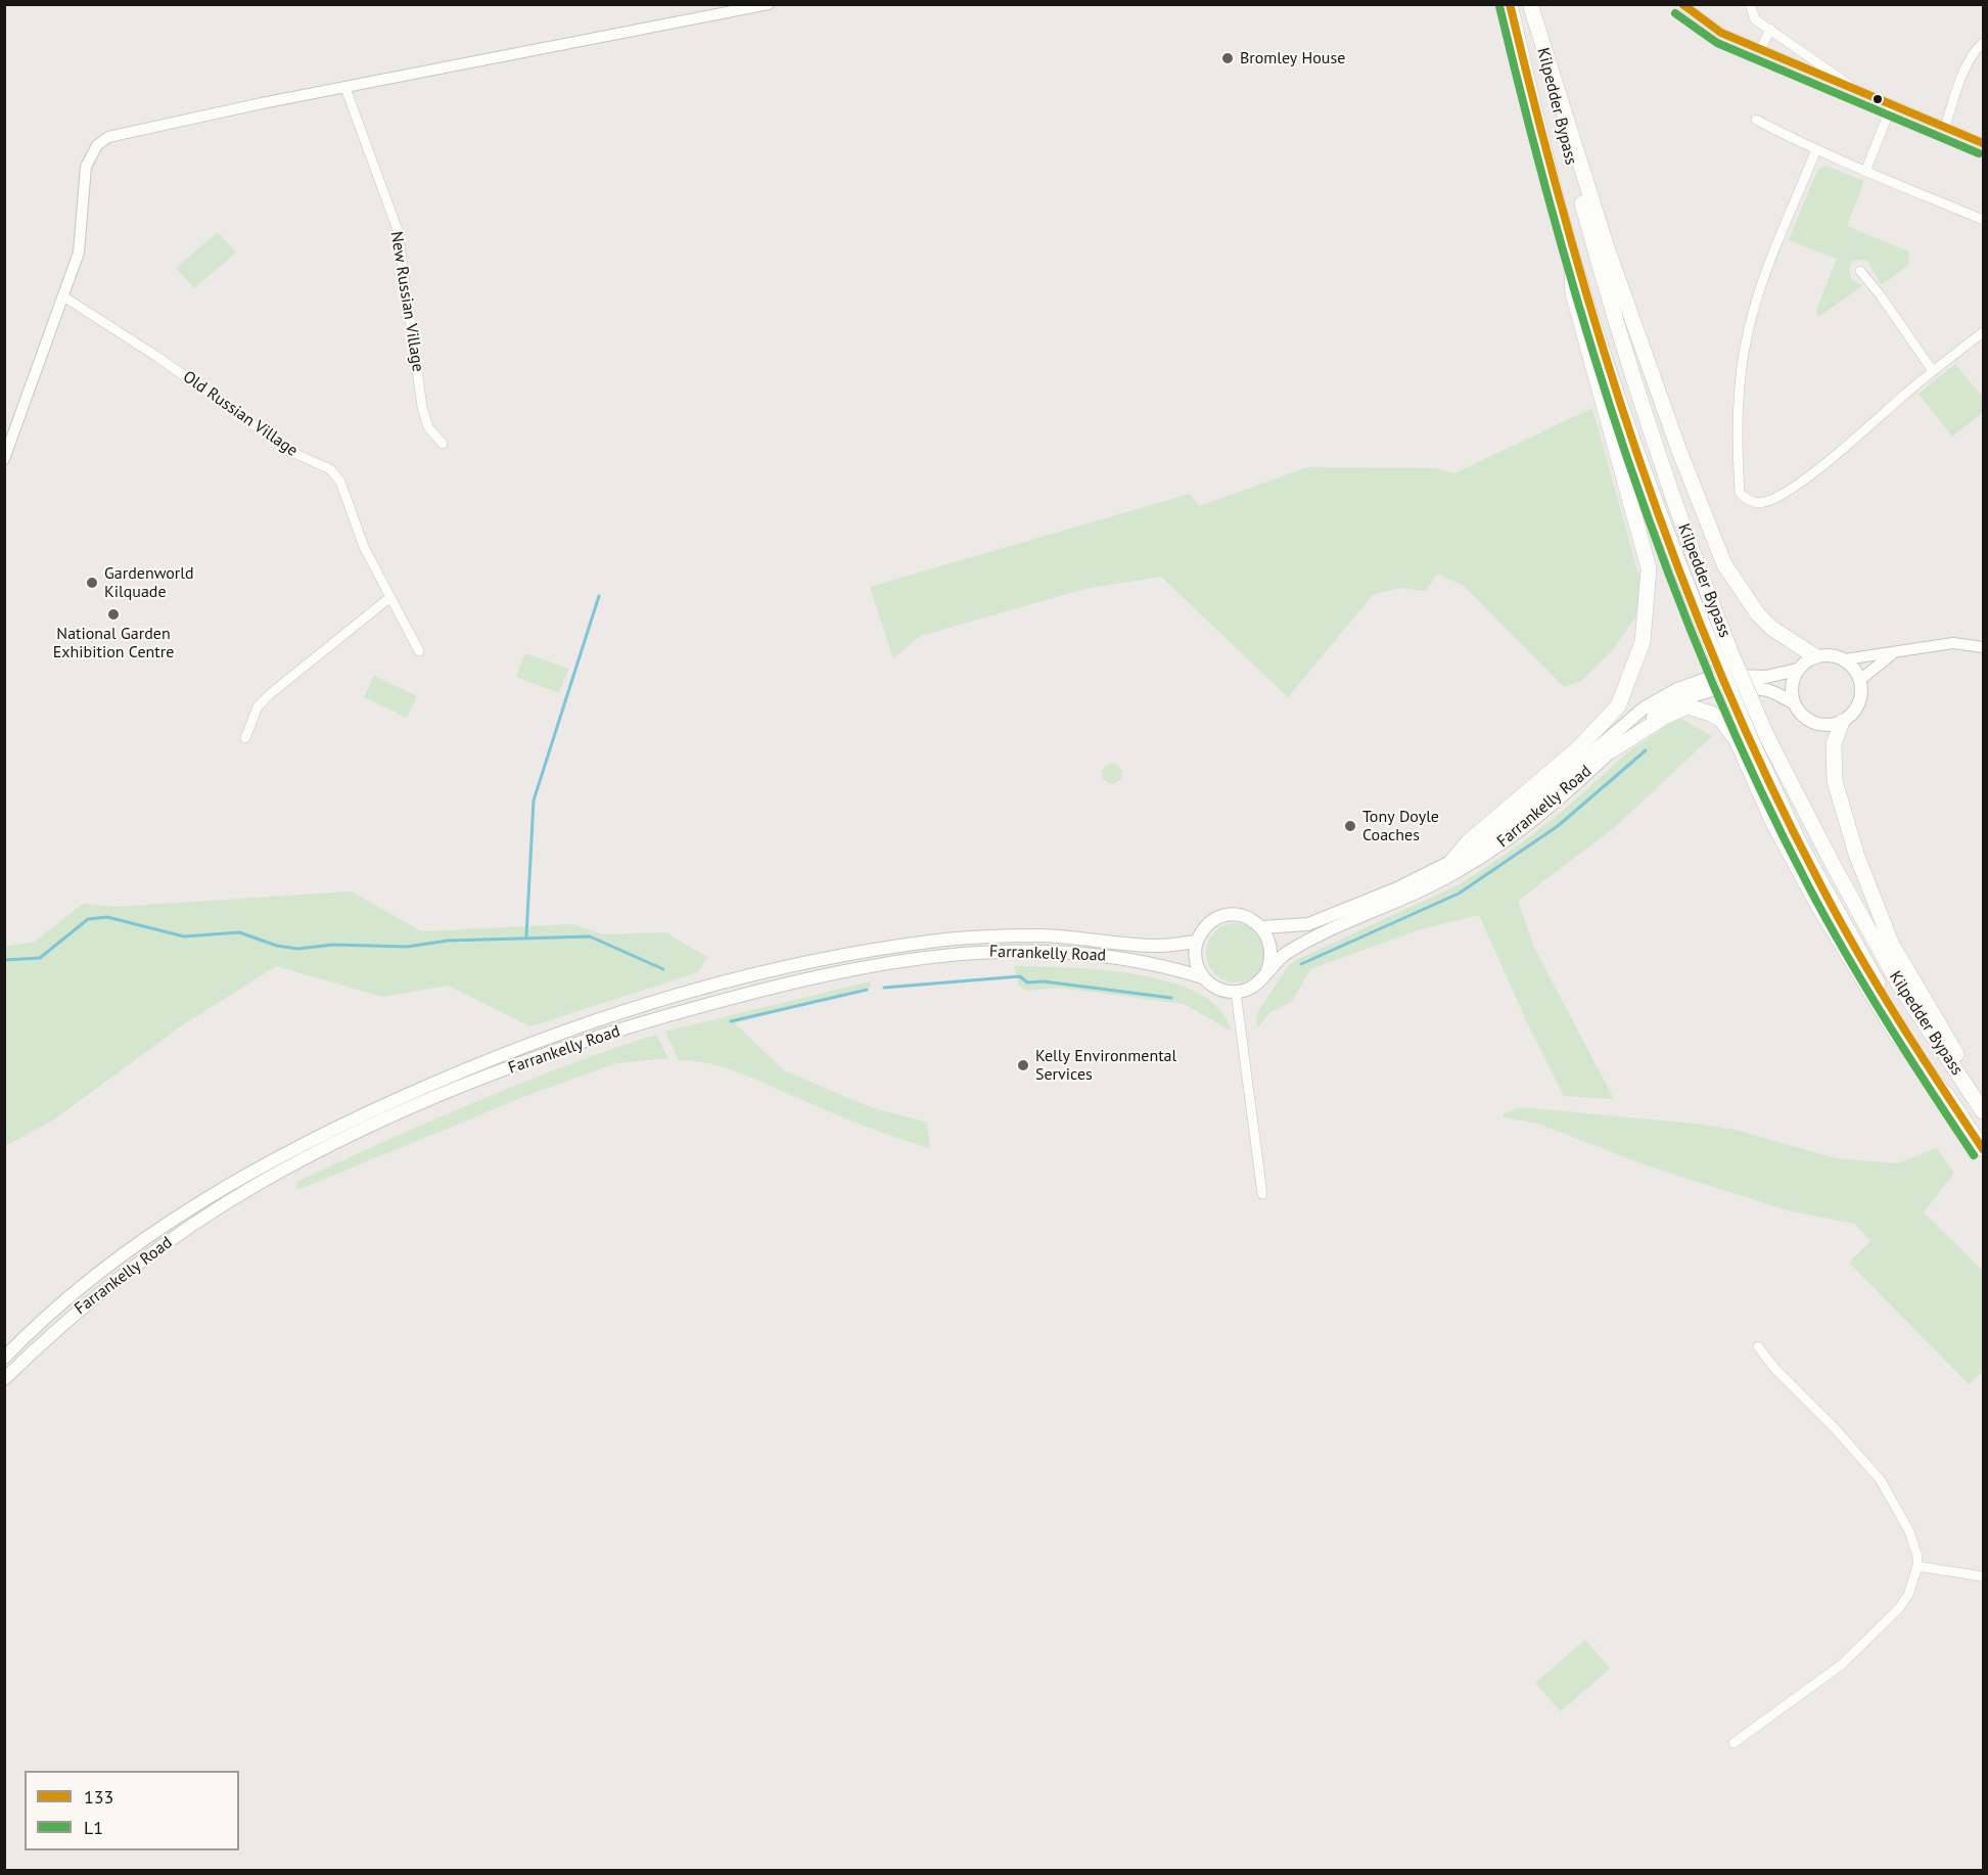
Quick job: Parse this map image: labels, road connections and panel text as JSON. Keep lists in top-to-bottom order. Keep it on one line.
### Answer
{"streets":{"highway":["Kilpedder Bypass"],"main road":["Farrankelly Road"],"street":["New Russian Village","Old Russian Village"]},"places":["Bromley House","Gardenworld Kilquade","National Garden Exhibition Centre","Tony Doyle Coaches","Kelly Environmental Services"],"lines":["transit line 133","transit line L1"],"legend":["133","L1"]}
